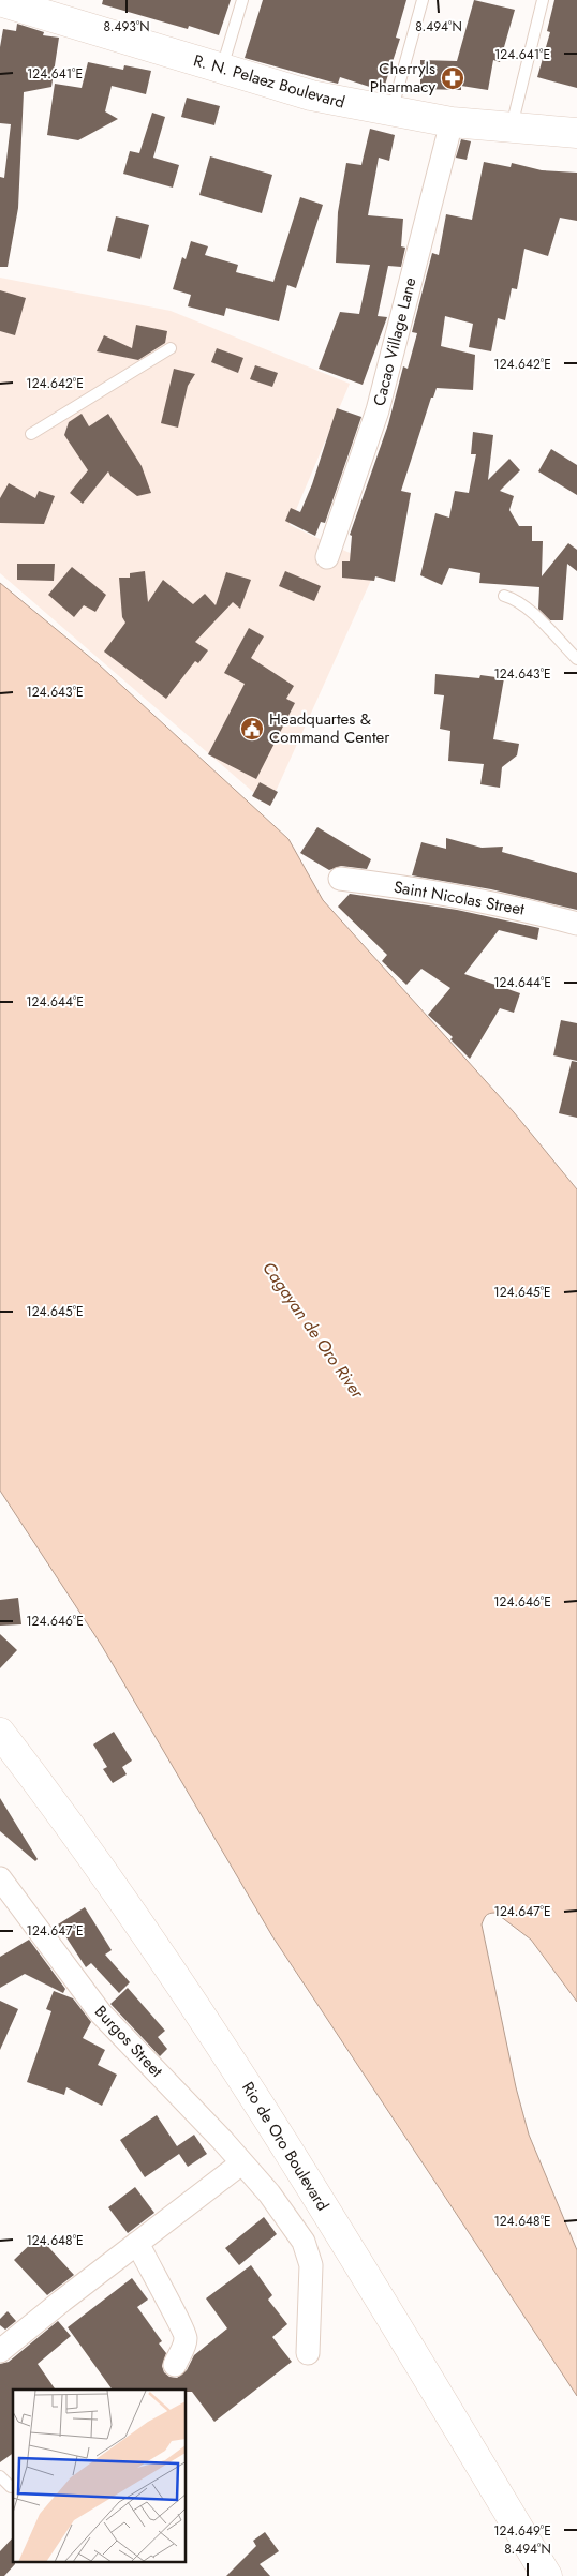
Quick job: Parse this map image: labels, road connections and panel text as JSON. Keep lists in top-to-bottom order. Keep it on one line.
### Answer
{"streets":{"main road":["R. N. Pelaez Boulevard","Rio de Oro Boulevard"],"street":["Cacao Village Lane","Saint Nicolas Street","Burgos Street"]},"crossings":[["R. N. Pelaez Boulevard","Cacao Village Lane"]],"water":["Cagayan de Oro River"],"places":{"pharmacy":["Cherryls Pharmacy"],"public building":["Headquartes & Command Center"]},"coordinates":["8.493°N","8.494°N","124.641°E","124.642°E","124.643°E","124.644°E","124.645°E","124.646°E","124.647°E","124.648°E","124.649°E"]}
